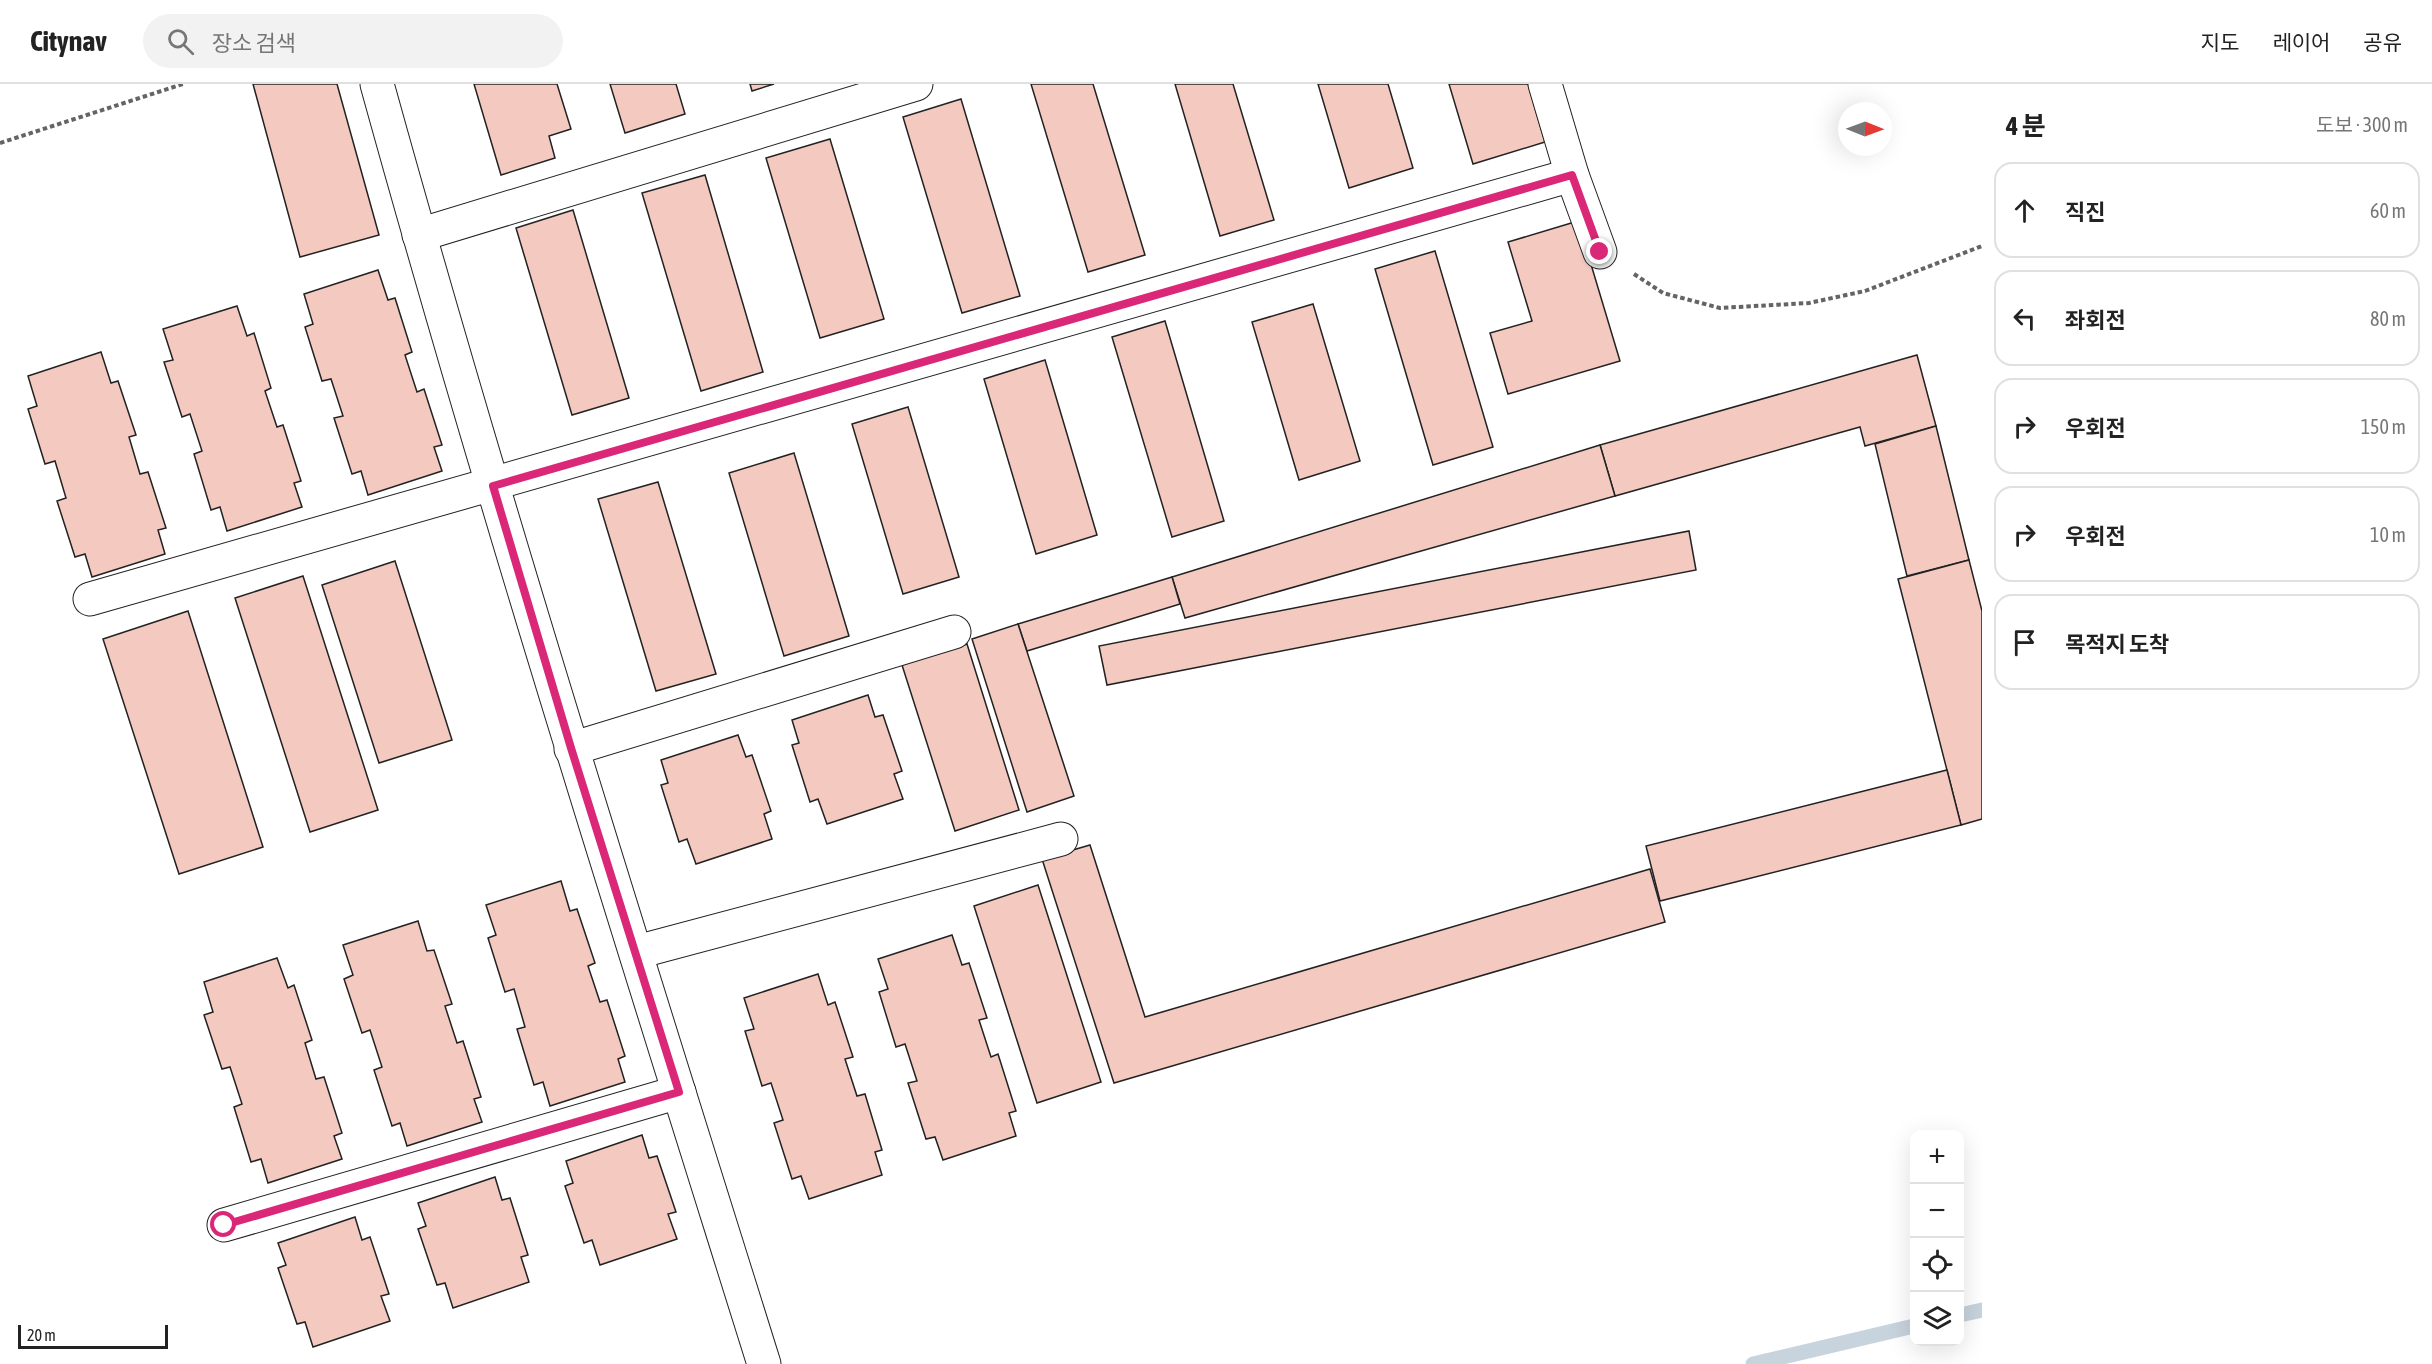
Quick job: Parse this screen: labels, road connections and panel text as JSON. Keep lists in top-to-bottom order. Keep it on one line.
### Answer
{"scale_bar":"20 m","north":"right","page":{"header":"Citynav","search":"장소 검색","nav":["지도","레이어","공유"],"heading":["4 분","도보 · 300 m"],"list":[["직진","60 m"],["좌회전","80 m"],["우회전","150 m"],["우회전","10 m"],"목적지 도착"],"map_buttons":["+","−"],"scale":"20 m"}}
